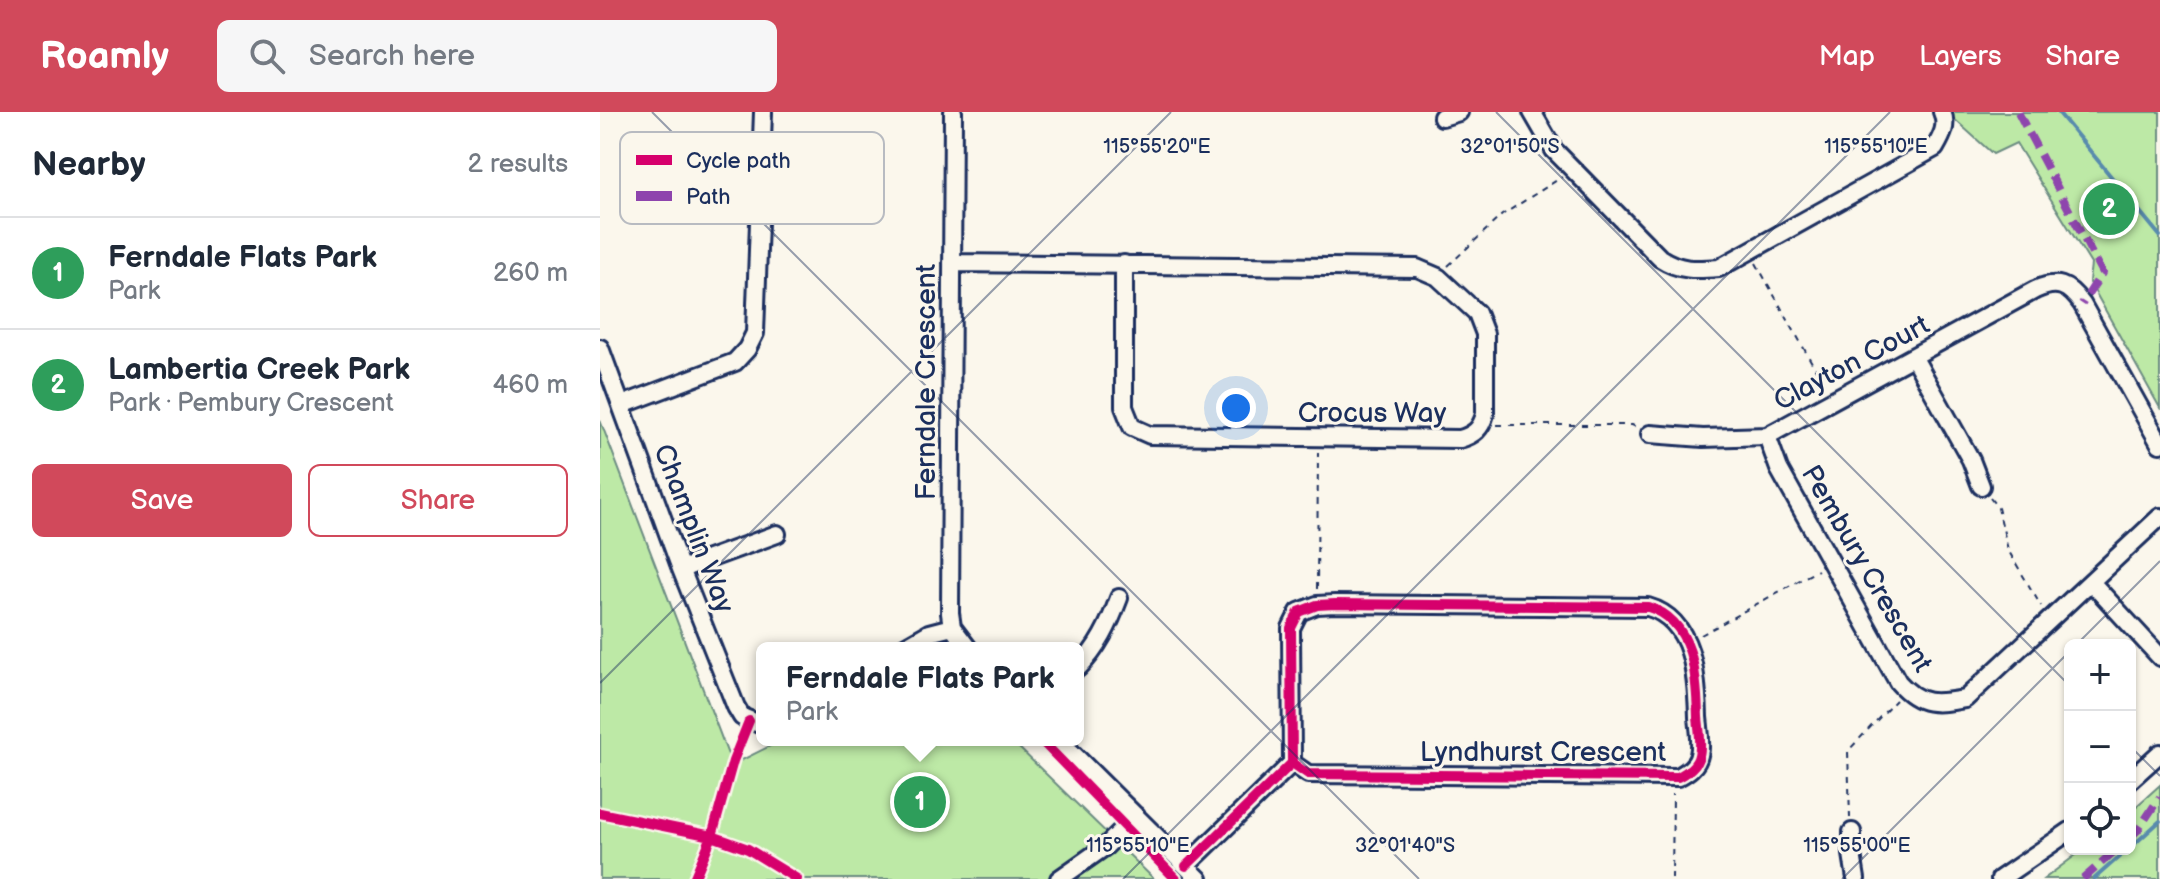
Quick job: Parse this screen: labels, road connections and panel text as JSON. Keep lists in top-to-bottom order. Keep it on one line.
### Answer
{"streets":{"street":["Clayton Court","Ferndale Crescent","Crocus Way","Champlin Way","Pembury Crescent","Lyndhurst Crescent"]},"crossings":[["Clayton Court","Pembury Crescent"],["Ferndale Crescent","Crocus Way"]],"legend":["Cycle path","Path"],"page":{"header":"Roamly","search":"Search here","nav":["Map","Layers","Share"],"heading":["Nearby","2 results"],"pins":["2","1"],"list":[{"mark":"1","name":"Ferndale Flats Park","note":"Park","value":"260 m"},{"mark":"2","name":"Lambertia Creek Park","note":"Park · Pembury Crescent","value":"460 m"}],"buttons":["Save","Share"],"map_buttons":["+","−"],"popup":["Ferndale Flats Park","Park"]},"coordinates":["115°55'20\"E","32°01'50\"S","115°55'10\"E","32°01'40\"S","115°55'00\"E"]}
